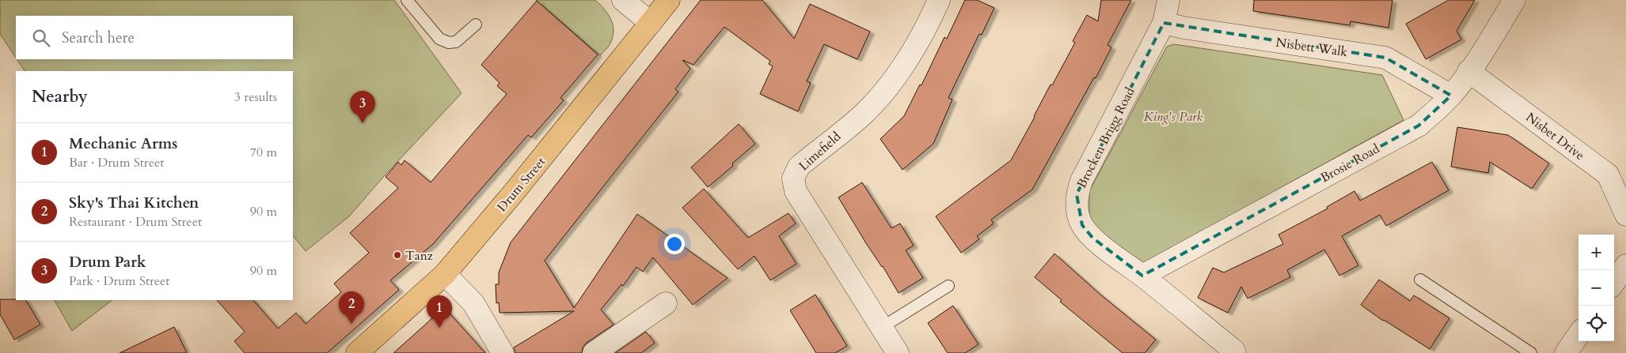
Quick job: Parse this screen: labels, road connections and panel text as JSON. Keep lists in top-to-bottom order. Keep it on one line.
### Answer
{"streets":{"main road":["Drum Street"],"street":["Nisbett Walk","Nisbet Drive","Brocken Brigg Road","Limefield","Brosie Road"]},"crossings":[["Nisbett Walk","Brocken Brigg Road"],["Nisbett Walk","Brosie Road"],["Nisbet Drive","Brosie Road"],["Brocken Brigg Road","Brosie Road"]],"parks":["King's Park"],"places":["Tanz"],"page":{"search":"Search here","heading":["Nearby","3 results"],"pins":["3","2","1"],"list":[{"mark":"1","name":"Mechanic Arms","note":"Bar · Drum Street","value":"70 m"},{"mark":"2","name":"Sky's Thai Kitchen","note":"Restaurant · Drum Street","value":"90 m"},{"mark":"3","name":"Drum Park","note":"Park · Drum Street","value":"90 m"}],"map_buttons":["+","−"]}}
